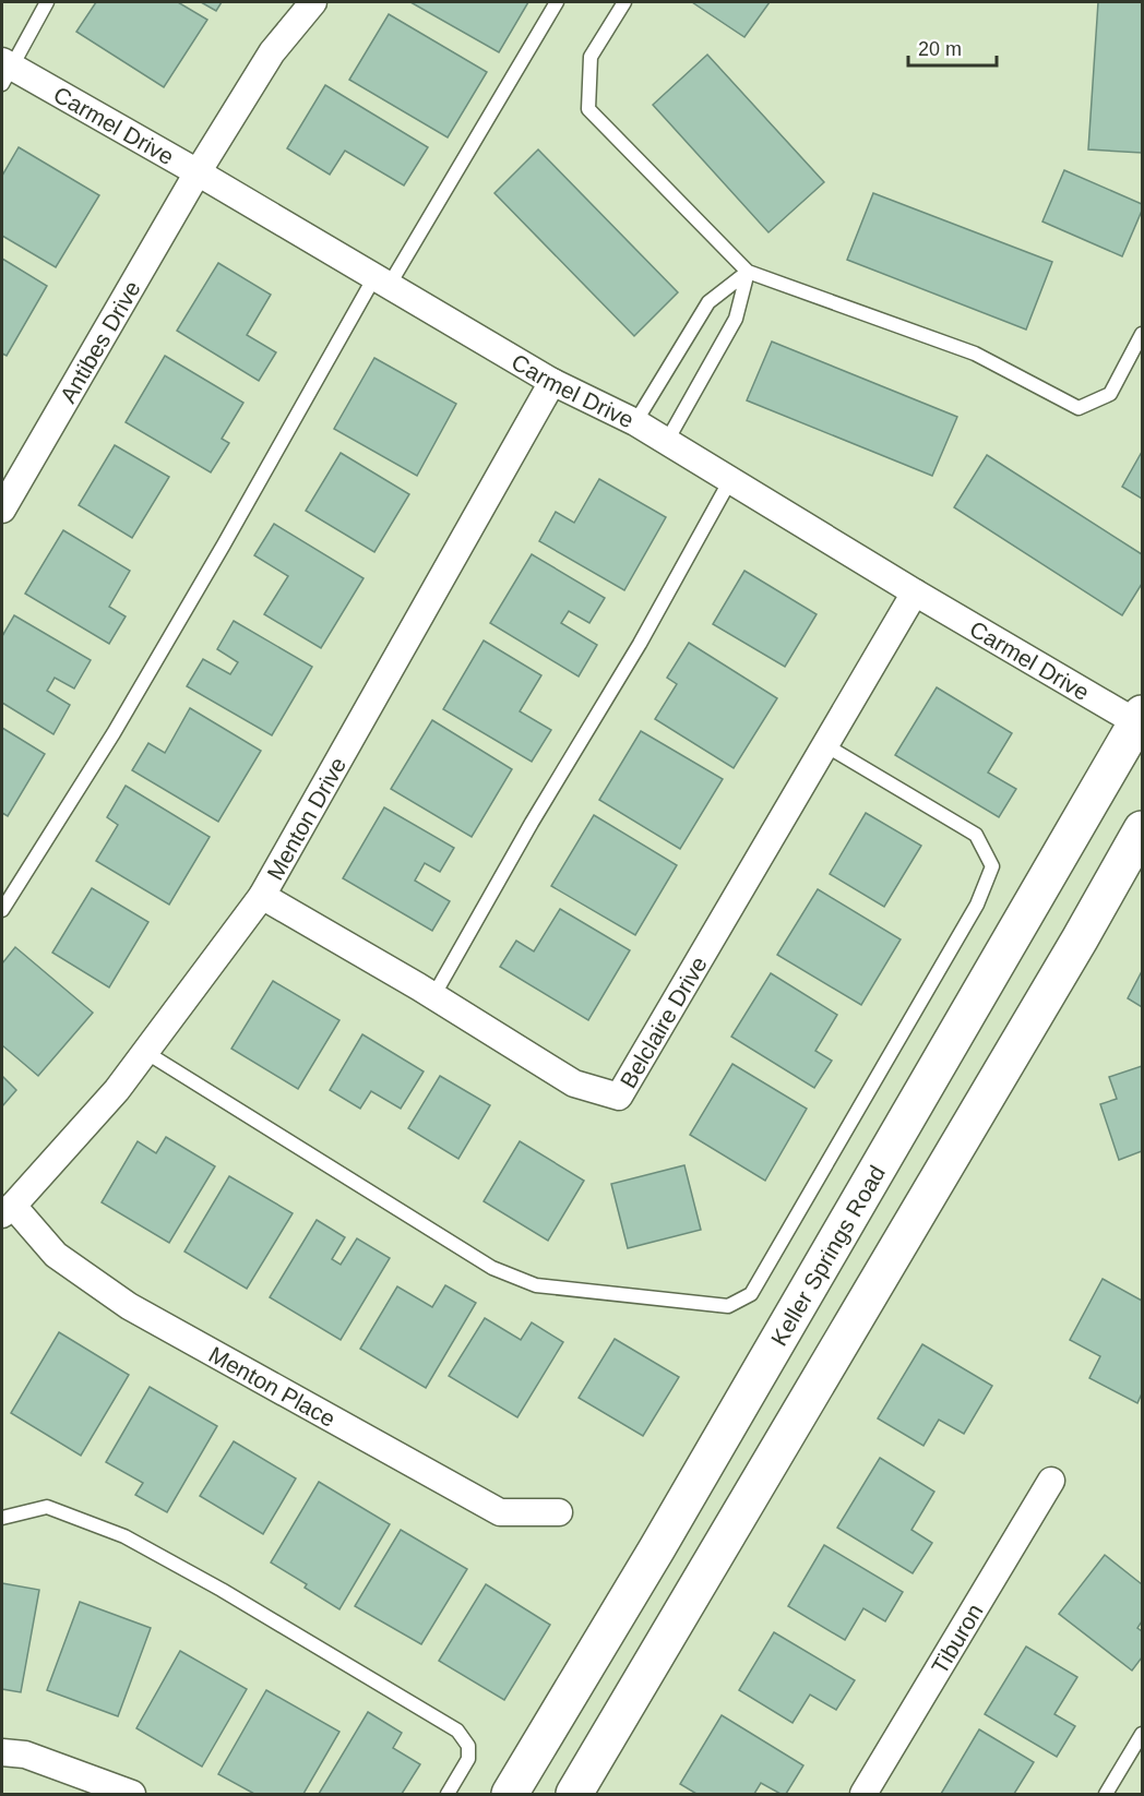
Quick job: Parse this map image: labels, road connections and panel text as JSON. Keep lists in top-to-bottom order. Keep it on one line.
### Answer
{"streets":{"main road":["Keller Springs Road"],"street":["Carmel Drive","Antibes Drive","Menton Drive","Belclaire Drive","Menton Place","Tiburon"]},"crossings":[["Carmel Drive","Antibes Drive"],["Carmel Drive","Menton Drive"],["Carmel Drive","Belclaire Drive"],["Carmel Drive","Keller Springs Road"],["Menton Drive","Belclaire Drive"],["Menton Drive","Menton Place"]],"scale_bar":"20 m"}
